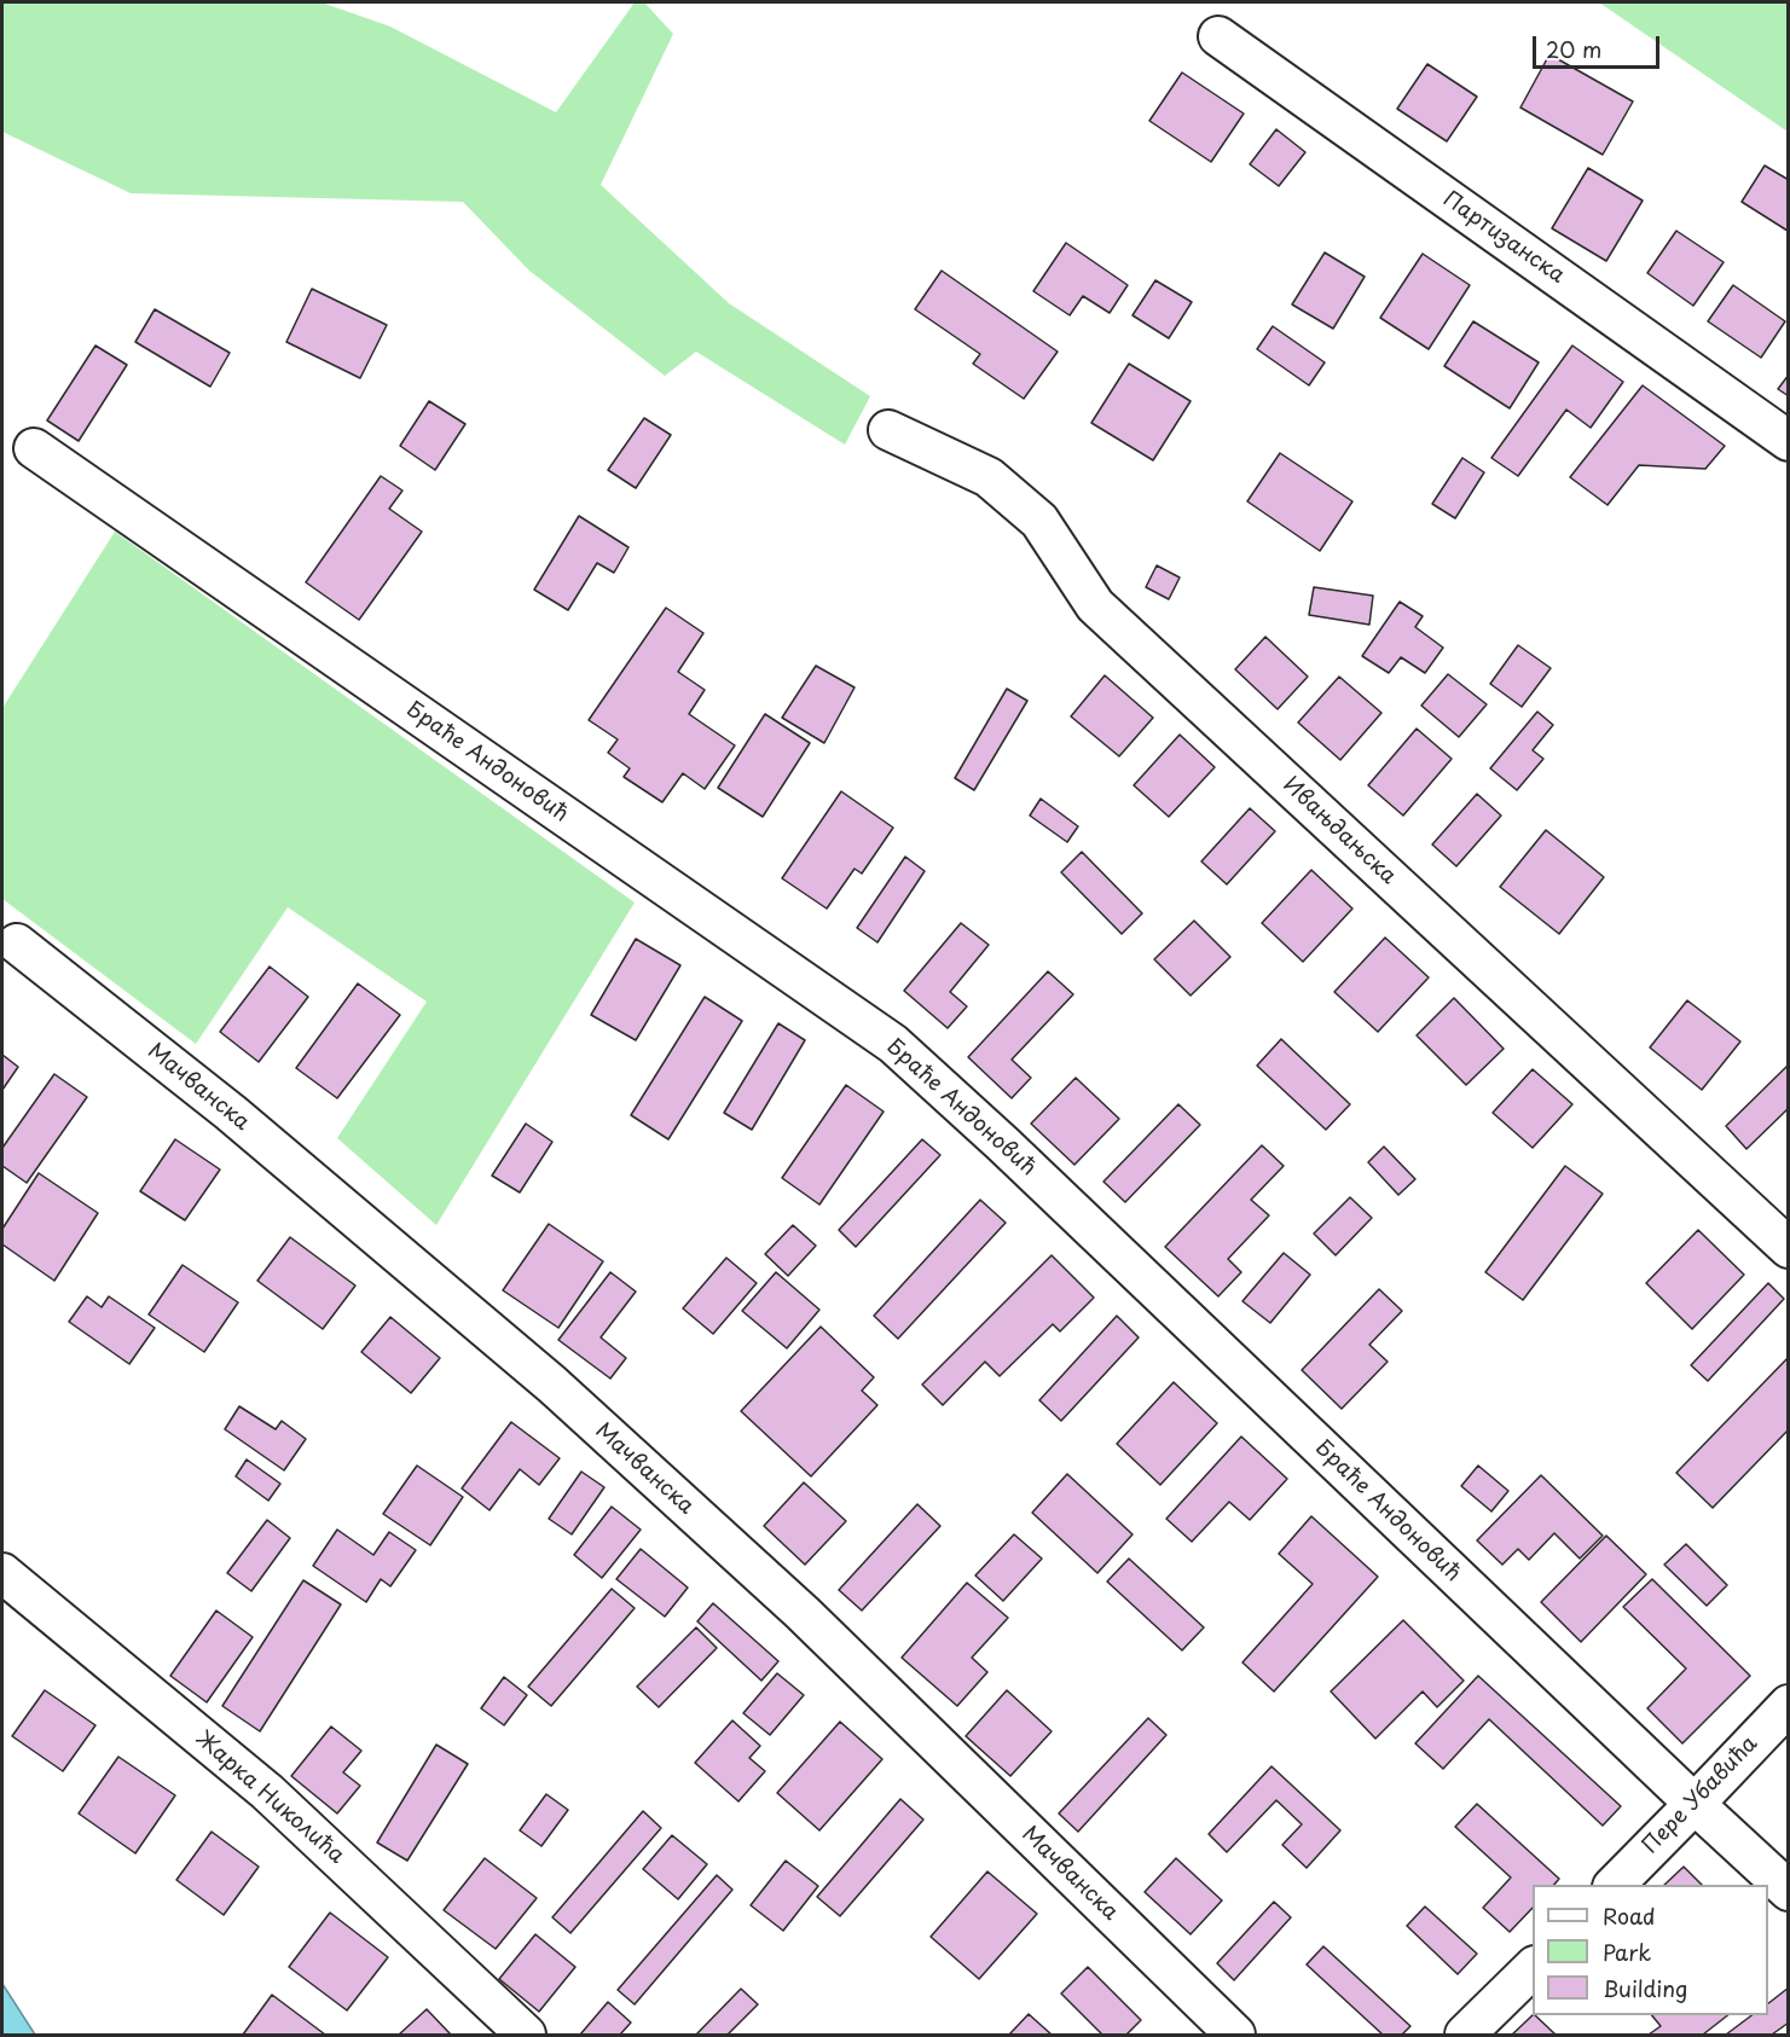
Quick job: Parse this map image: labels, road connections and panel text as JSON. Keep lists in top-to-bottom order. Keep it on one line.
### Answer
{"streets":{"street":["Партизанска","Браће Андоновић","Ивањдањска","Мачванска","Пере Убавића","Жарка Николића"]},"crossings":[["Браће Андоновић","Пере Убавића"]],"legend":["Road","Park","Building"],"scale_bar":"20 m"}
